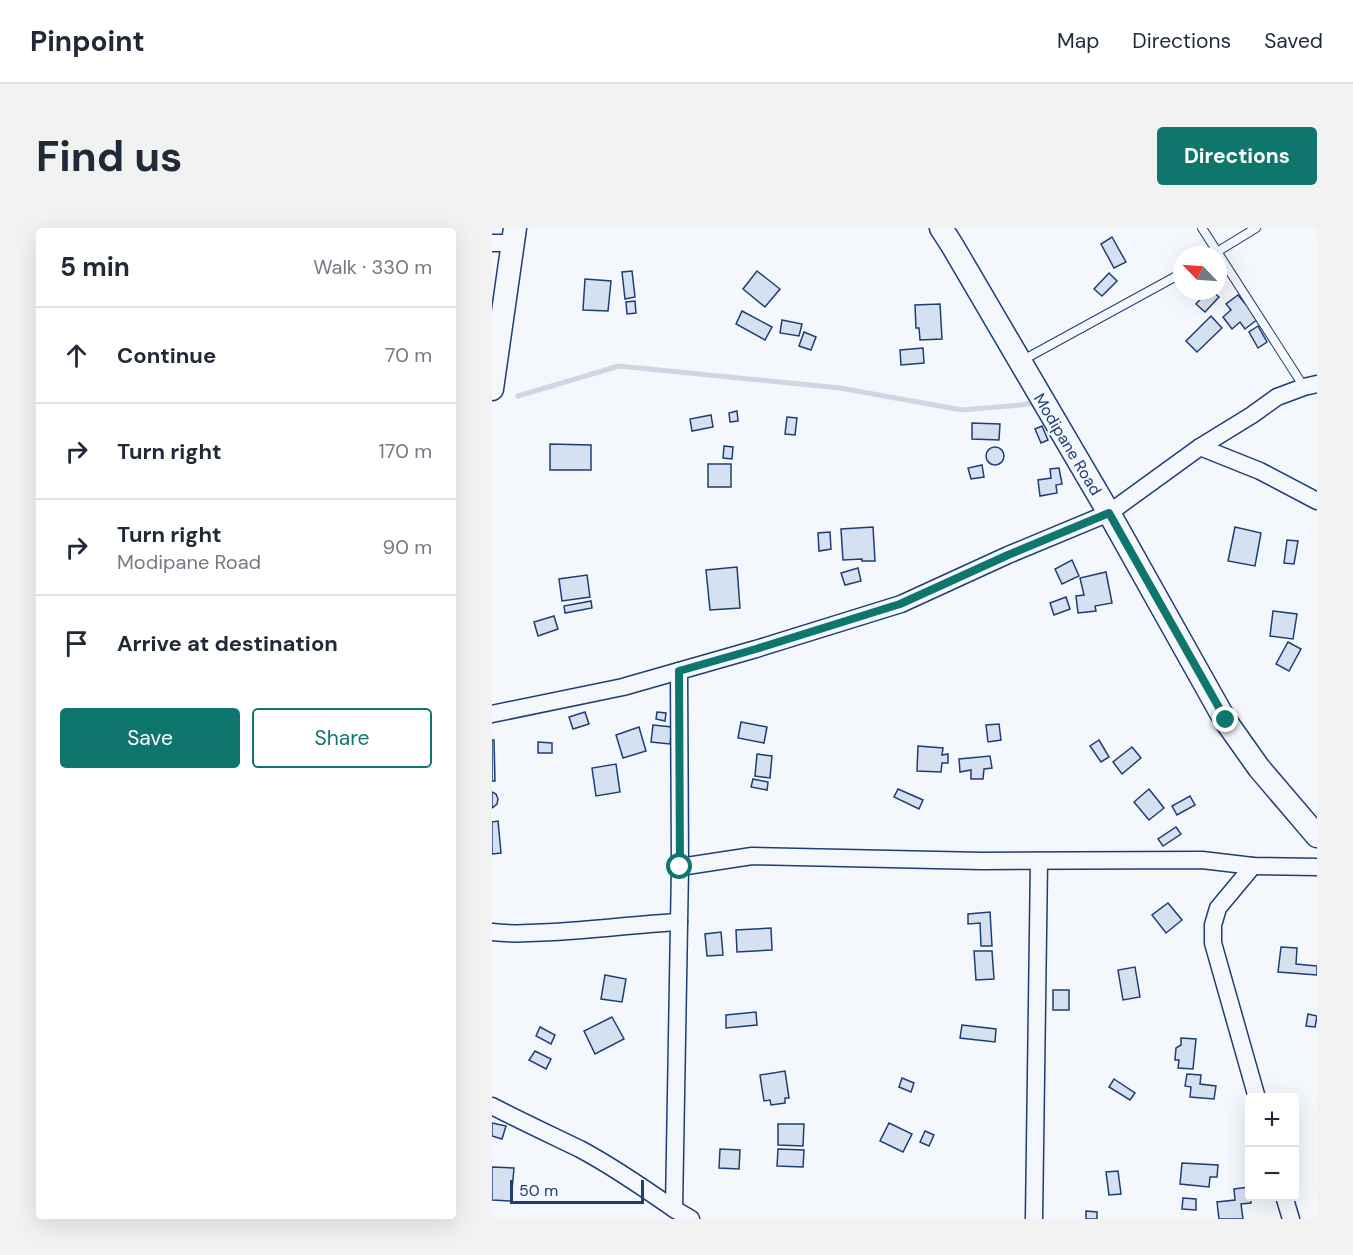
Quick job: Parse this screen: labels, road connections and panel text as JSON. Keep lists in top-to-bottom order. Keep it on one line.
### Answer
{"streets":{"main road":["Modipane Road"]},"scale_bar":"50 m","north":"top left","page":{"header":"Pinpoint","nav":["Map","Directions","Saved"],"buttons":["Directions",["Save","Share"]],"title":"Find us","heading":["5 min","Walk · 330 m"],"list":[["Continue","70 m"],["Turn right","170 m"],["Turn right","Modipane Road","90 m"],"Arrive at destination"],"map_buttons":["+","−"],"scale":"50 m"}}
